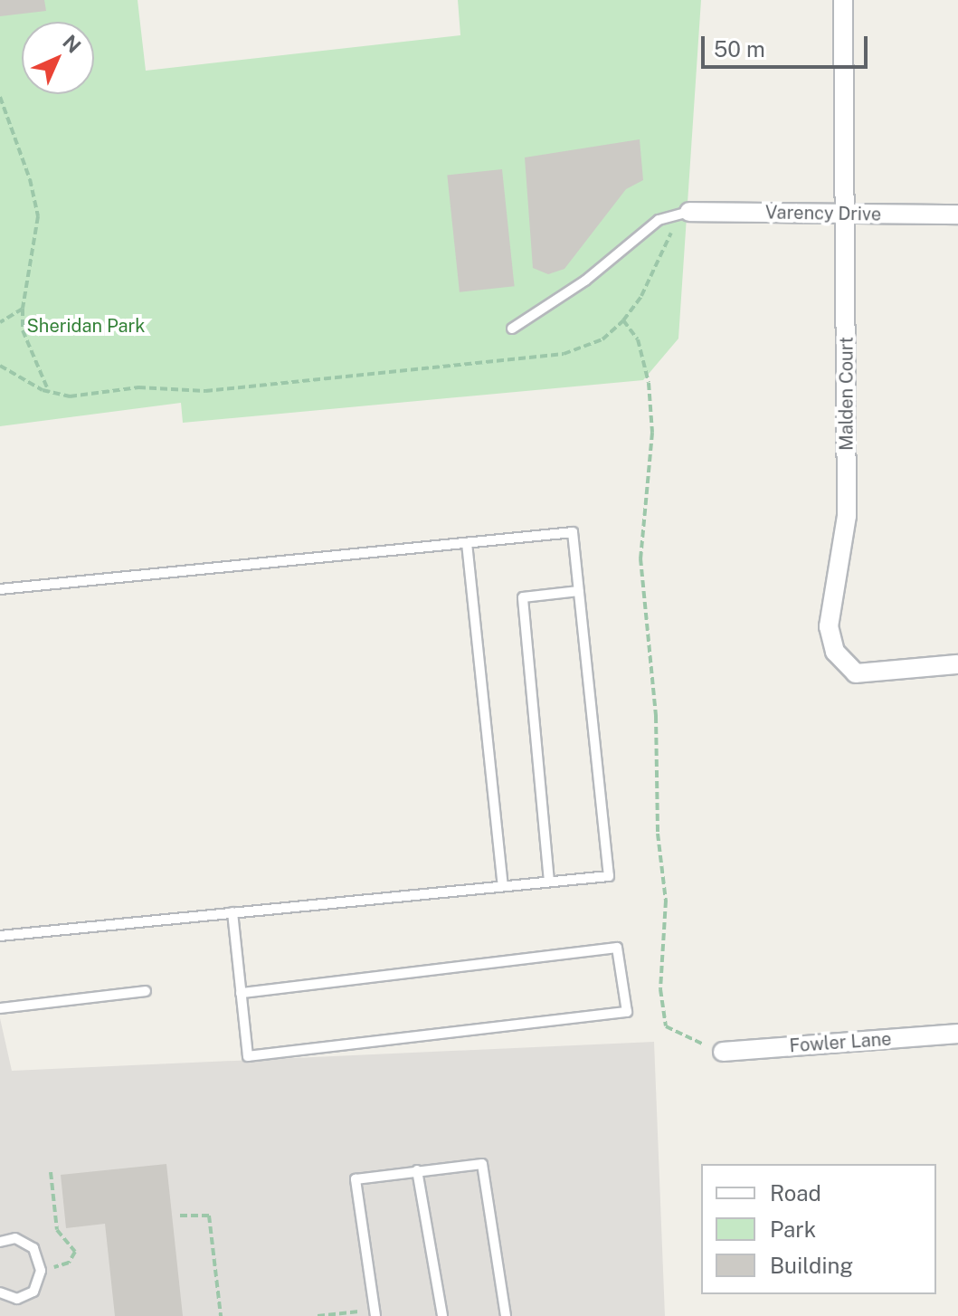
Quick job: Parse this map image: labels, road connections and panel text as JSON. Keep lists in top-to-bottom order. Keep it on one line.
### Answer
{"streets":{"street":["Varency Drive","Malden Court","Fowler Lane"]},"crossings":[["Varency Drive","Malden Court"]],"parks":["Sheridan Park"],"legend":["Road","Park","Building"],"scale_bar":"50 m","north":"top right"}
